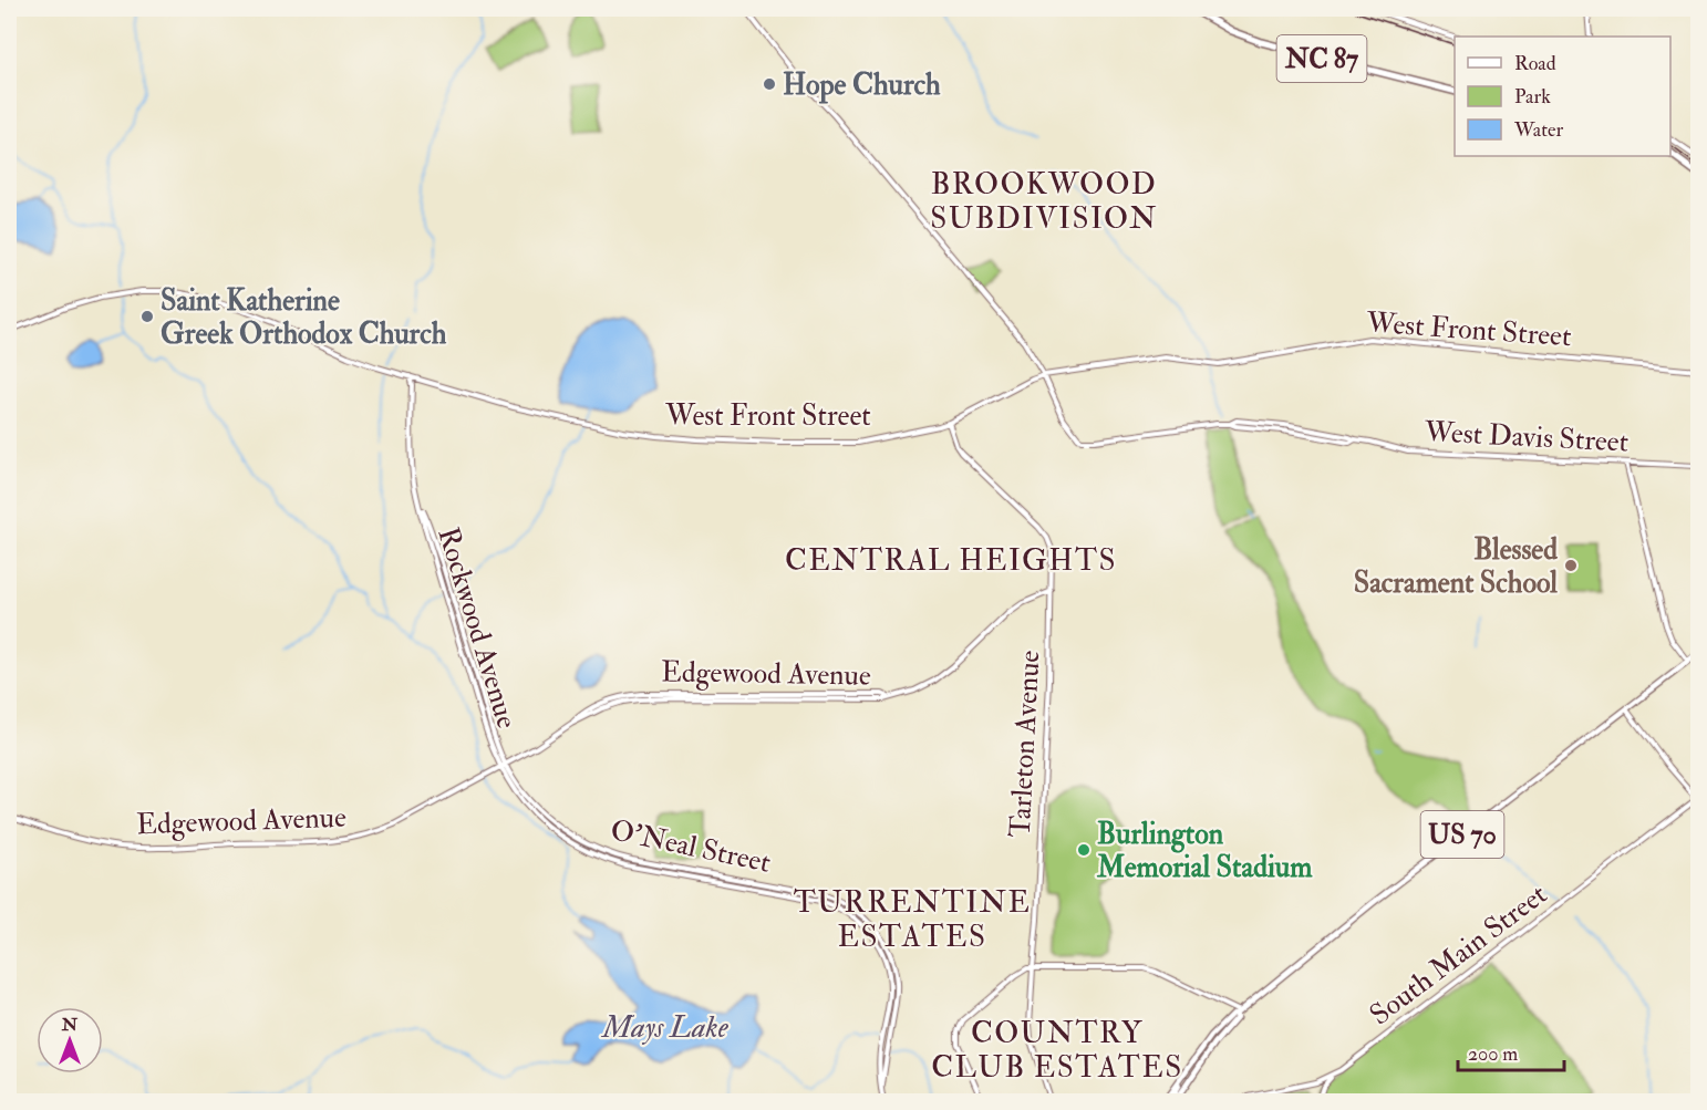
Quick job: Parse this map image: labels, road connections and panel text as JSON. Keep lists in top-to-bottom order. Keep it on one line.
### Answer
{"streets":{"highway":["NC 87"],"main road":["US 70"],"street":["West Front Street","West Davis Street","Rockwood Avenue","Edgewood Avenue","Tarleton Avenue","O'Neal Street","South Main Street"]},"crossings":[["West Front Street","West Davis Street"],["West Front Street","Rockwood Avenue"],["West Front Street","Tarleton Avenue"],["Rockwood Avenue","Edgewood Avenue"],["Rockwood Avenue","O'Neal Street"],["Edgewood Avenue","Tarleton Avenue"],["Edgewood Avenue","O'Neal Street"]],"districts":["BROOKWOOD SUBDIVISION","CENTRAL HEIGHTS","TURRENTINE ESTATES","COUNTRY CLUB ESTATES"],"water":["Mays Lake"],"places":["Hope Church","Saint Katherine Greek Orthodox Church","Blessed Sacrament School","Burlington Memorial Stadium"],"legend":["Road","Park","Water"],"scale_bar":"200 m","north":"top"}
